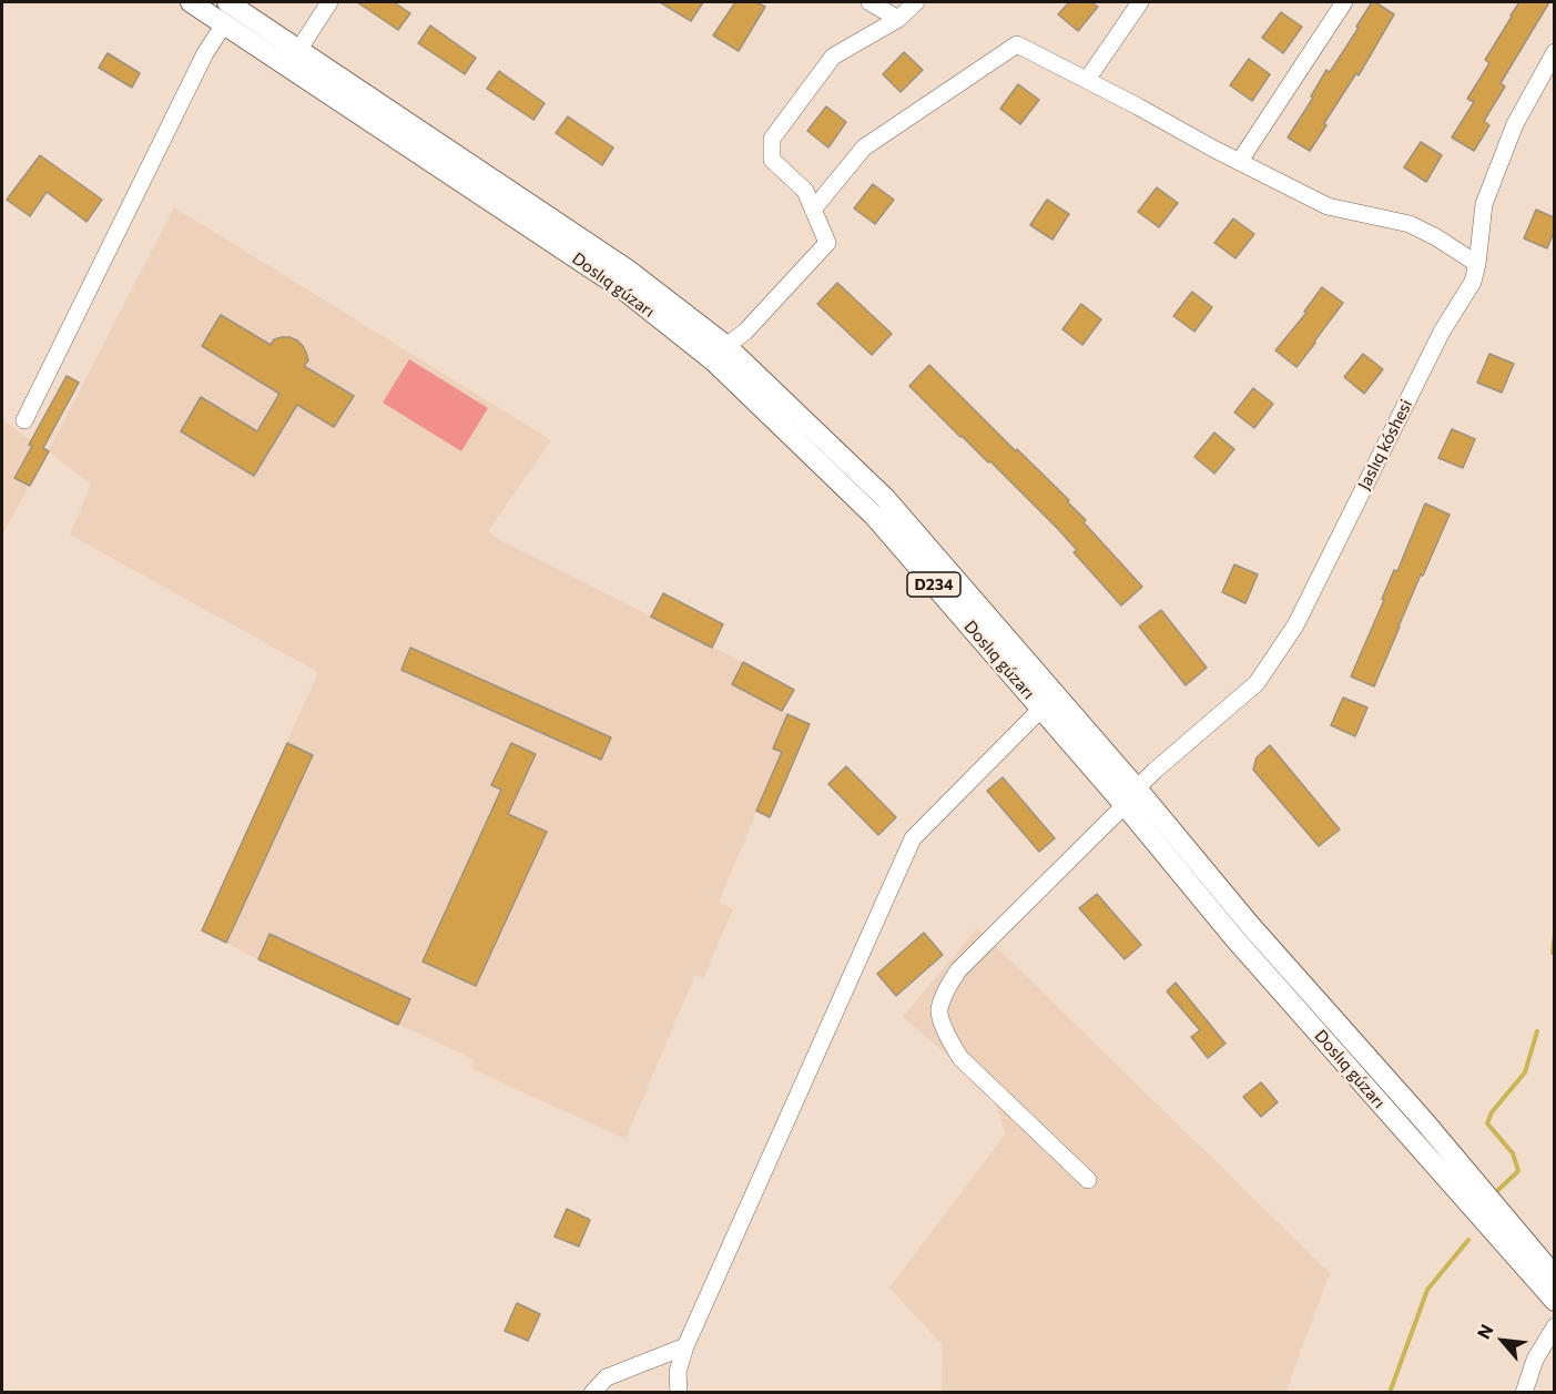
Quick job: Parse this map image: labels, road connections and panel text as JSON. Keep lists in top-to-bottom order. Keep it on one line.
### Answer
{"streets":{"main road":["Doslıq gúzarı","D234"],"street":["Jaslıq kóshesi"]},"crossings":[["Doslıq gúzarı","Jaslıq kóshesi"]],"north":"top left"}
